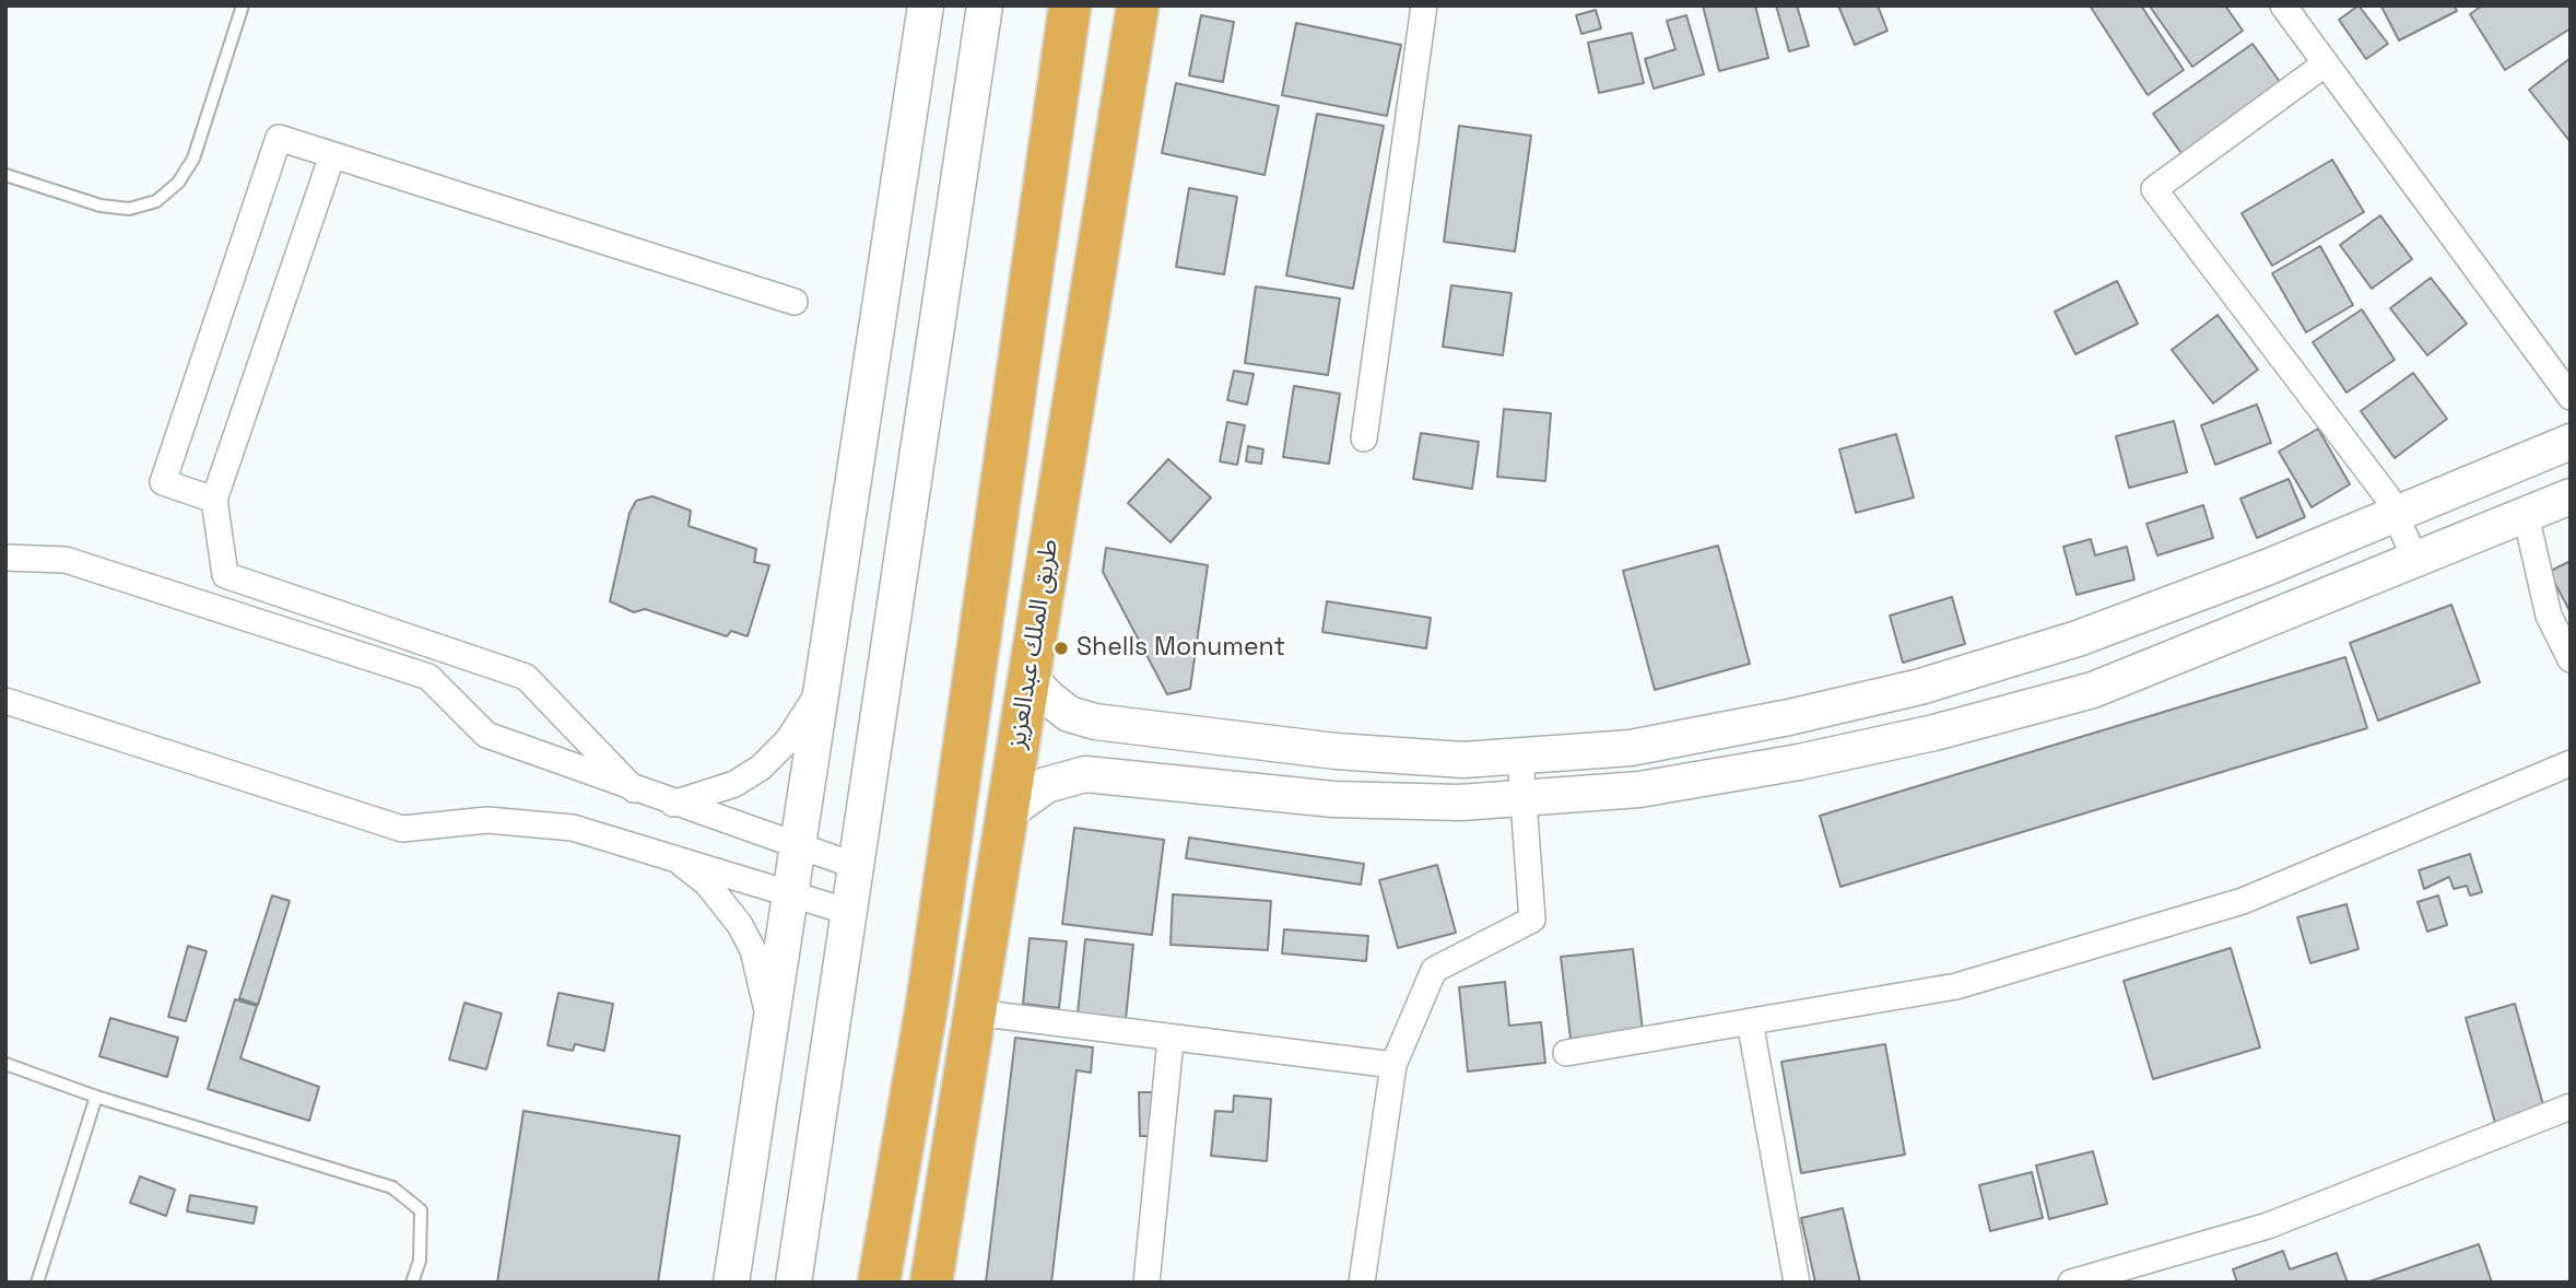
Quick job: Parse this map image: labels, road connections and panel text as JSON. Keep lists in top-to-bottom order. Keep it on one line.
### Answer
{"streets":{"highway":["طريق الملك عبدالعزيز"]},"places":["Shells Monument"]}
